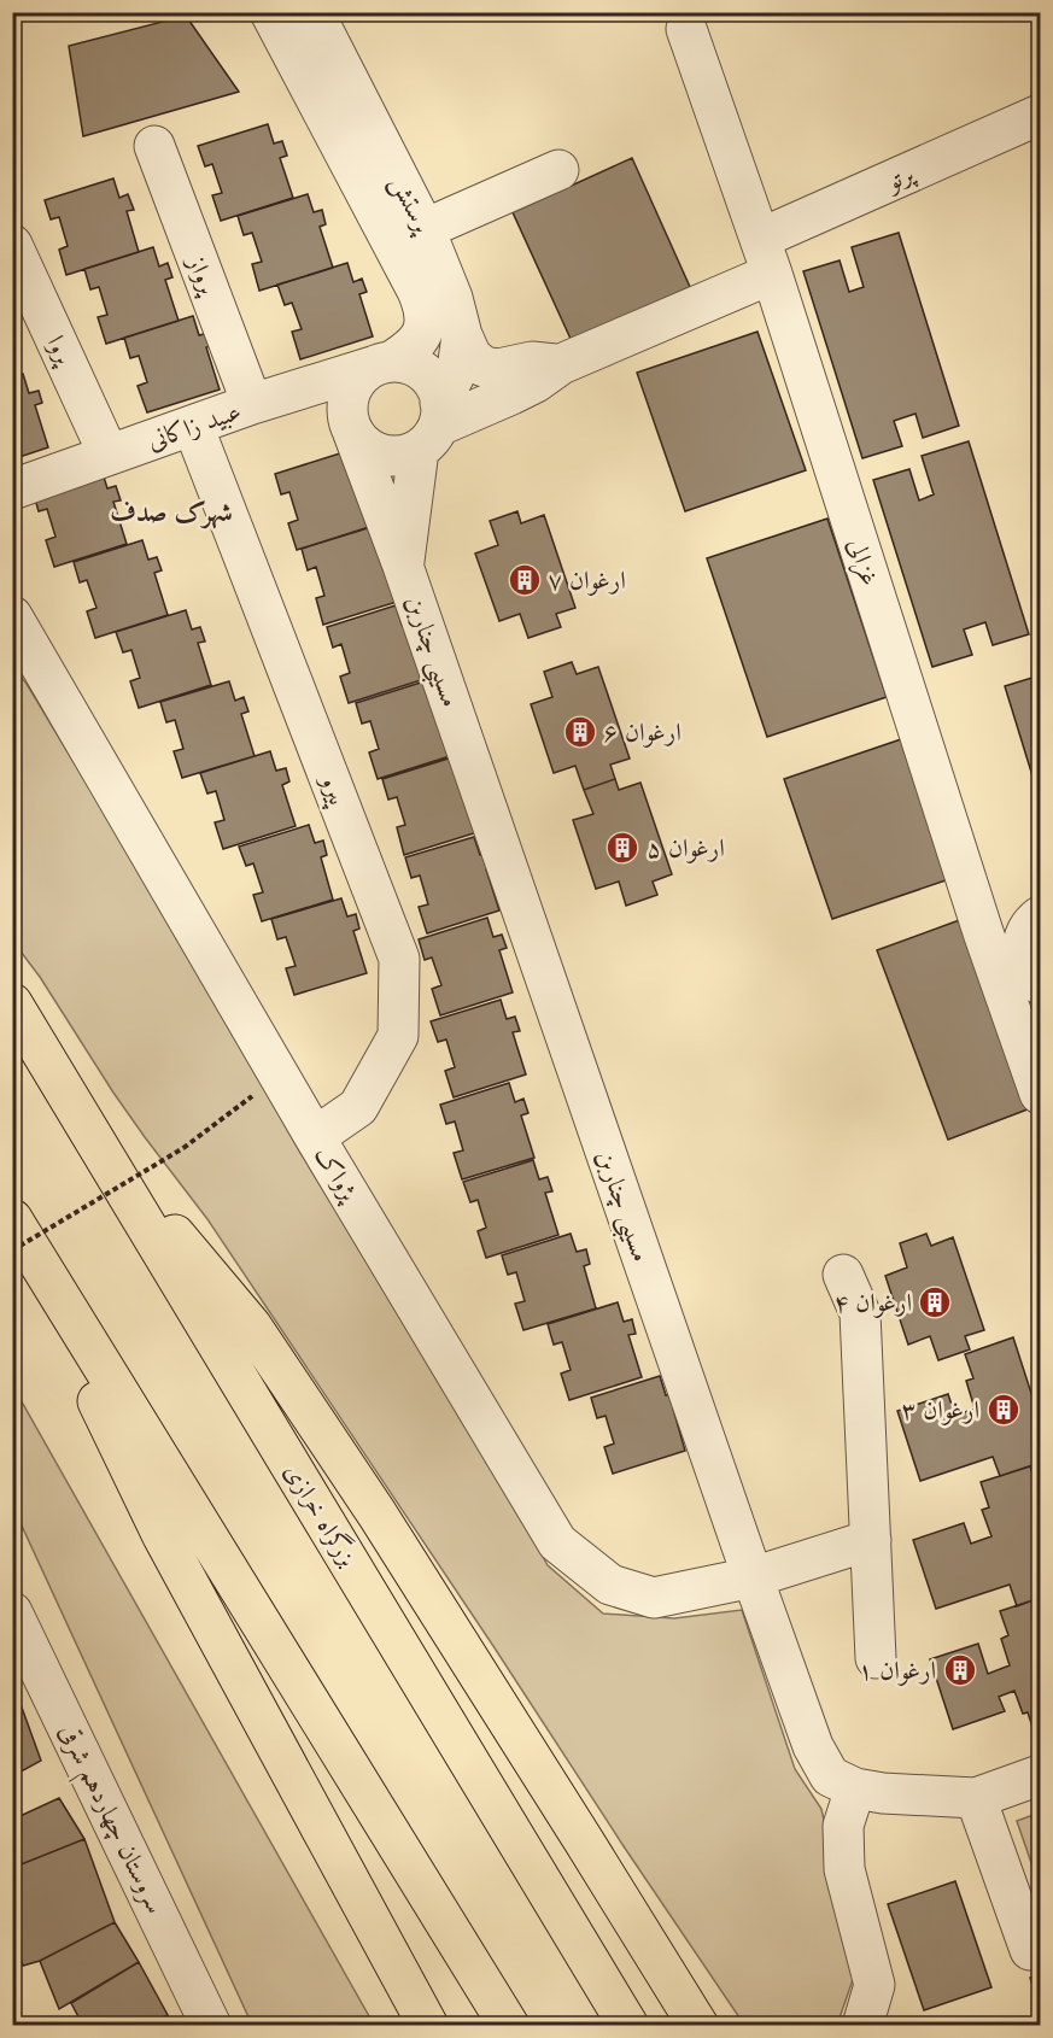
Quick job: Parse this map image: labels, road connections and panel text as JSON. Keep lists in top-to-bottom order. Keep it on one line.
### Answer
{"streets":{"highway":["بزرگراه خرازی"],"street":["پرتو","پرستش","پرواز","پروا","عبید زاکانی","غزالی","مسیبی چناربن","پیرو","پژواک","سروستان چهاردهم شرقی"]},"crossings":[["پرتو","غزالی"],["پرستش","عبید زاکانی"],["پرستش","مسیبی چناربن"],["پرواز","عبید زاکانی"],["پروا","عبید زاکانی"],["عبید زاکانی","مسیبی چناربن"],["عبید زاکانی","پیرو"],["مسیبی چناربن","پژواک"],["پیرو","پژواک"]],"districts":["شهرک صدف"],"places":{"building":["ارغوان ۷","ارغوان ۶","ارغوان ۵","ارغوان ۴","ارغوان ۳","ارغوان ۱"]}}
